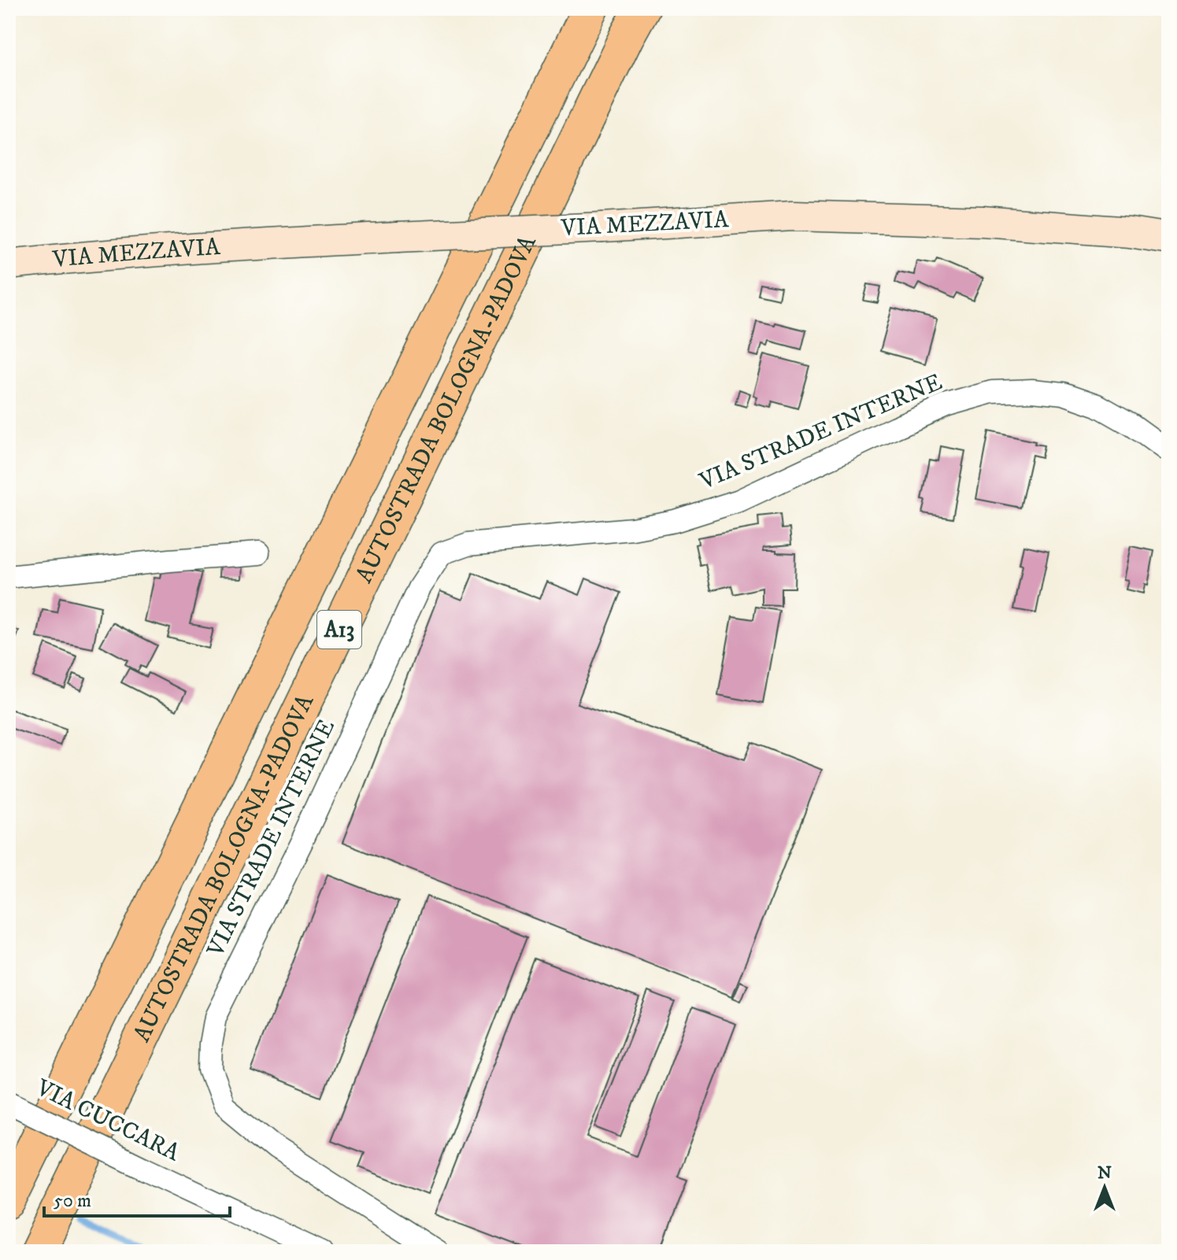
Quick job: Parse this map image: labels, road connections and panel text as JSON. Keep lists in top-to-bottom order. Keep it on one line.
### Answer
{"streets":{"highway":["AUTOSTRADA BOLOGNA-PADOVA","A13"],"main road":["VIA MEZZAVIA"],"street":["VIA STRADE INTERNE","VIA CUCCARA"]},"scale_bar":"50 m","north":"top"}
